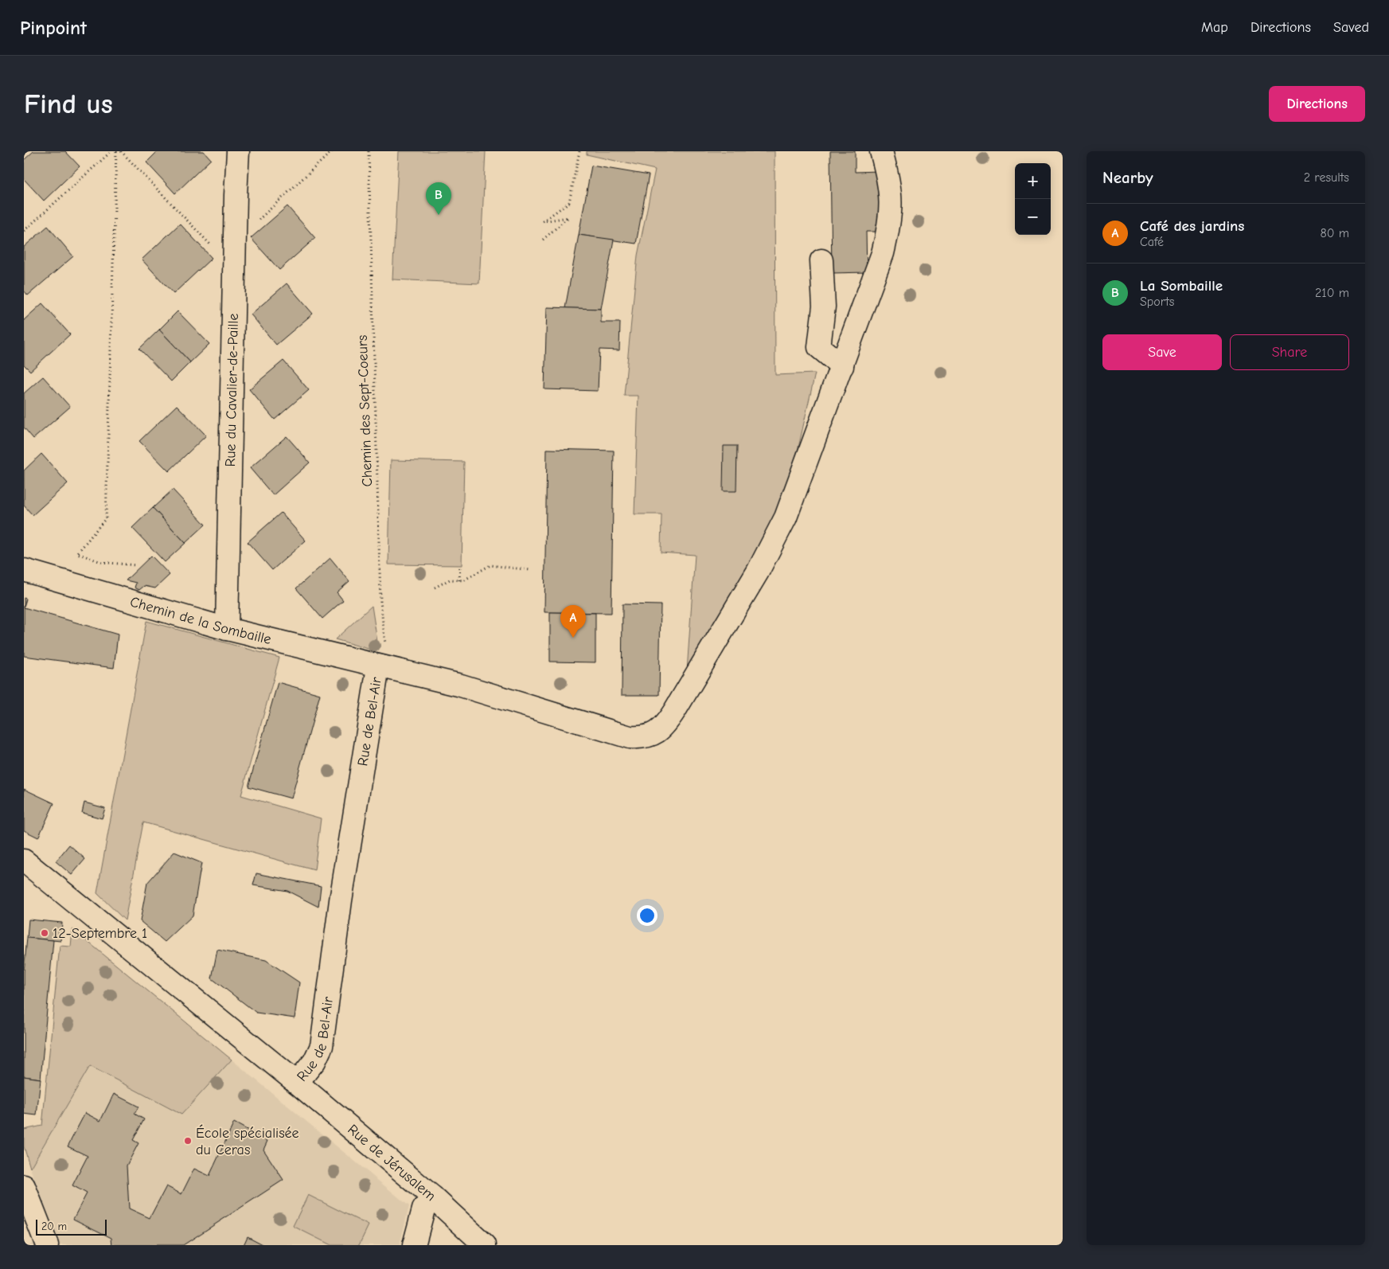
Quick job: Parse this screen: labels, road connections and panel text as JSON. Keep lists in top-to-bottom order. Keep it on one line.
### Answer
{"streets":{"street":["Rue du Cavalier-de-Paille","Chemin de la Sombaille","Rue de Bel-Air","Rue de Jérusalem"],"path":["Chemin des Sept-Coeurs"]},"crossings":[["Rue du Cavalier-de-Paille","Chemin de la Sombaille"],["Chemin des Sept-Coeurs","Chemin de la Sombaille"],["Chemin des Sept-Coeurs","Rue de Bel-Air"],["Chemin de la Sombaille","Rue de Bel-Air"],["Rue de Bel-Air","Rue de Jérusalem"]],"places":["12-Septembre 1","École spécialisée du Ceras"],"scale_bar":"20 m","page":{"header":"Pinpoint","nav":["Map","Directions","Saved"],"buttons":["Directions",["Save","Share"]],"title":"Find us","heading":["Nearby","2 results"],"map_buttons":["+","−"],"pins":["B","A"],"list":[{"mark":"A","name":"Café des jardins","note":"Café","value":"80 m"},{"mark":"B","name":"La Sombaille","note":"Sports","value":"210 m"}],"scale":"20 m"}}
